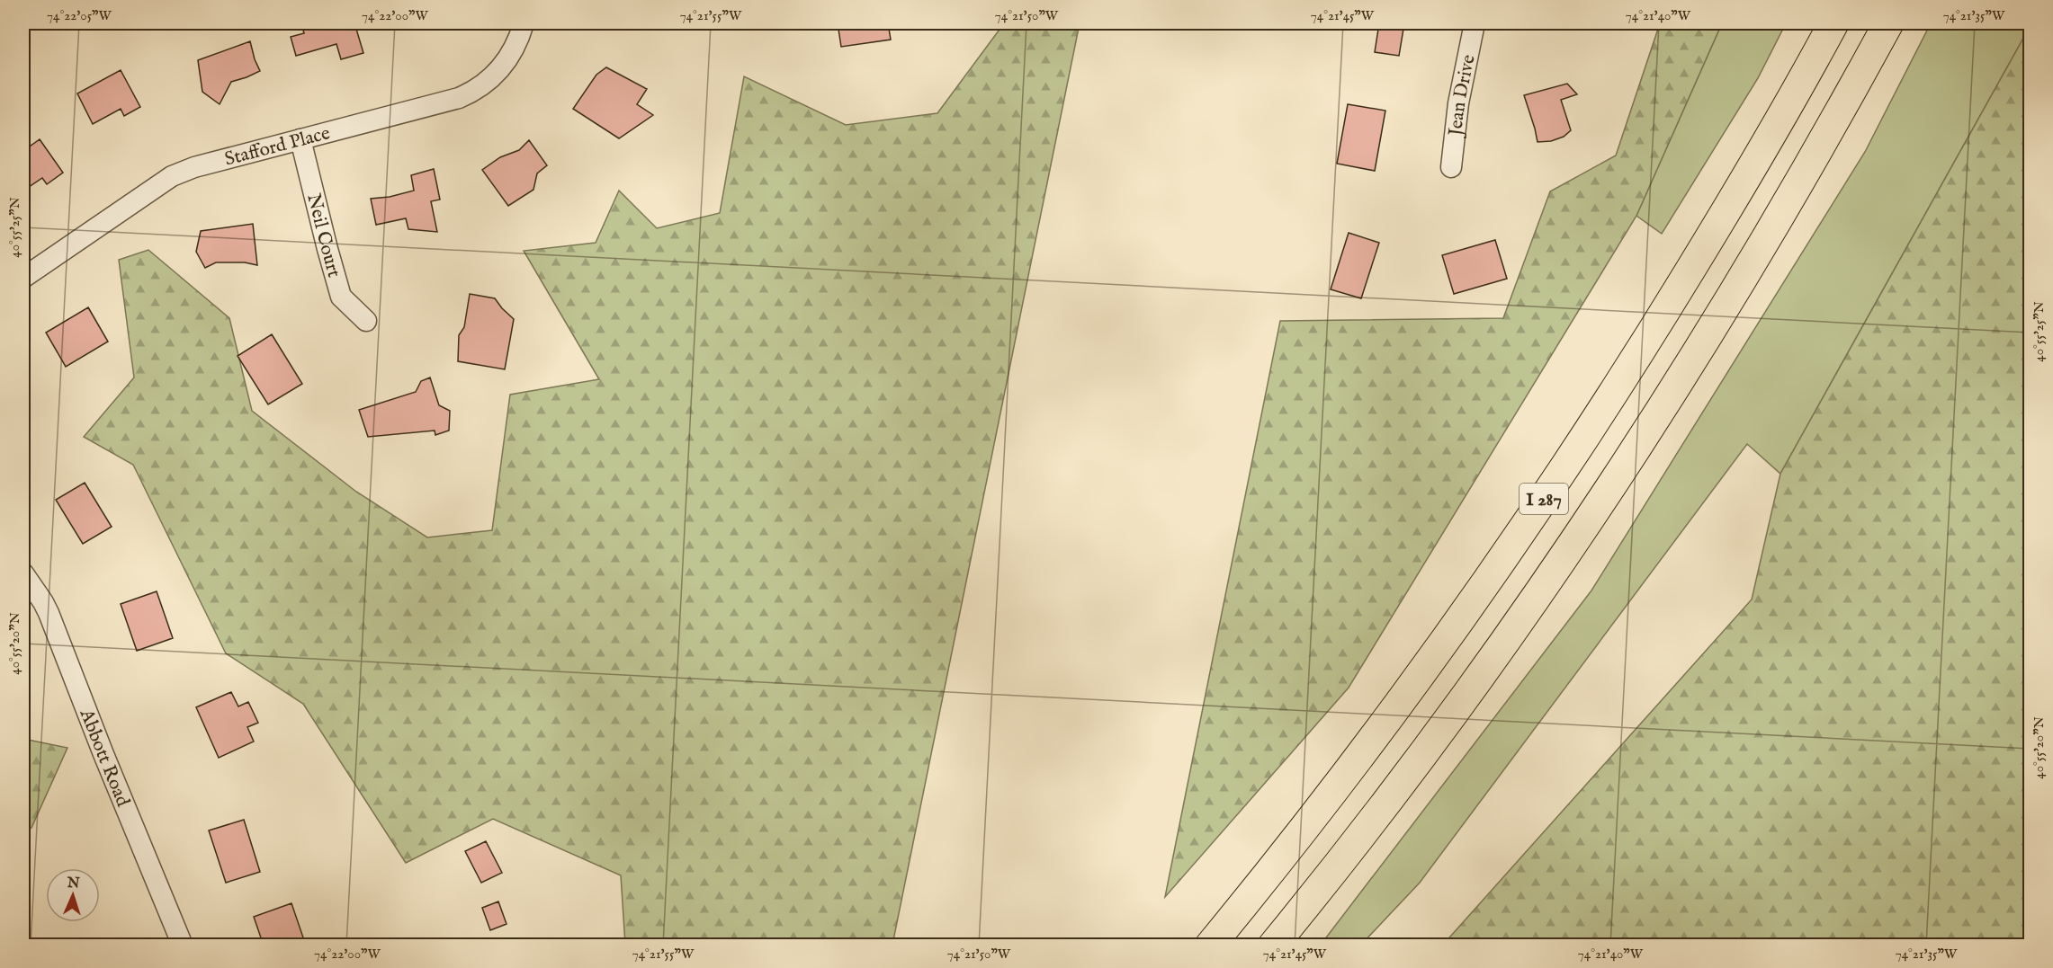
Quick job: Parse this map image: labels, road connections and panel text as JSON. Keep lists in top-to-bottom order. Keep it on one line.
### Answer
{"streets":{"highway":["I 287"],"street":["Jean Drive","Stafford Place","Neil Court","Abbott Road"]},"crossings":[["Stafford Place","Neil Court"]],"north":"top","coordinates":["74°22'05\"W","74°22'00\"W","74°21'55\"W","74°21'50\"W","74°21'45\"W","74°21'40\"W","74°21'35\"W","40°55'25\"N","40°55'20\"N"]}
